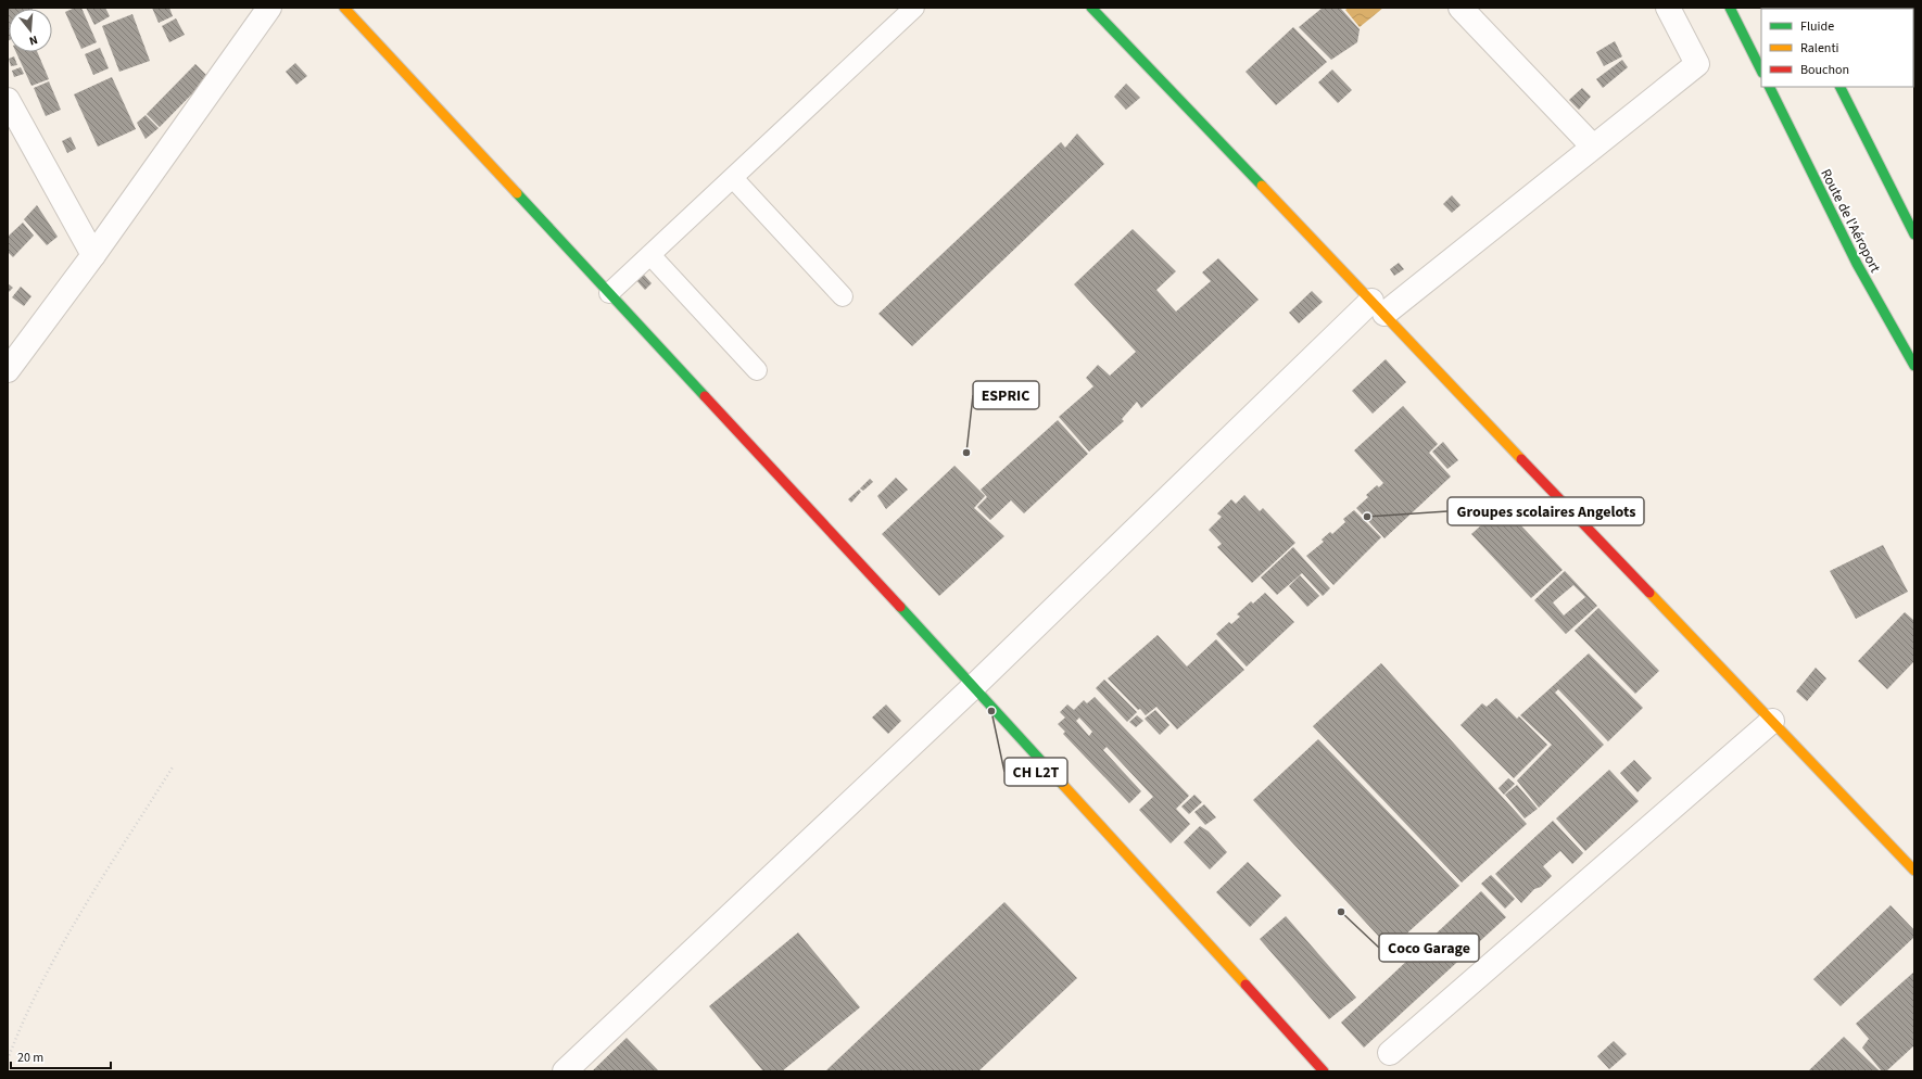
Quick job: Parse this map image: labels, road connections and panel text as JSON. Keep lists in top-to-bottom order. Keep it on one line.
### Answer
{"streets":{"main road":["Route de l'Aéroport"]},"places":["ESPRIC","Groupes scolaires Angelots","CH L2T","Coco Garage"],"legend":["Fluide","Ralenti","Bouchon"],"scale_bar":"20 m","north":"bottom"}
